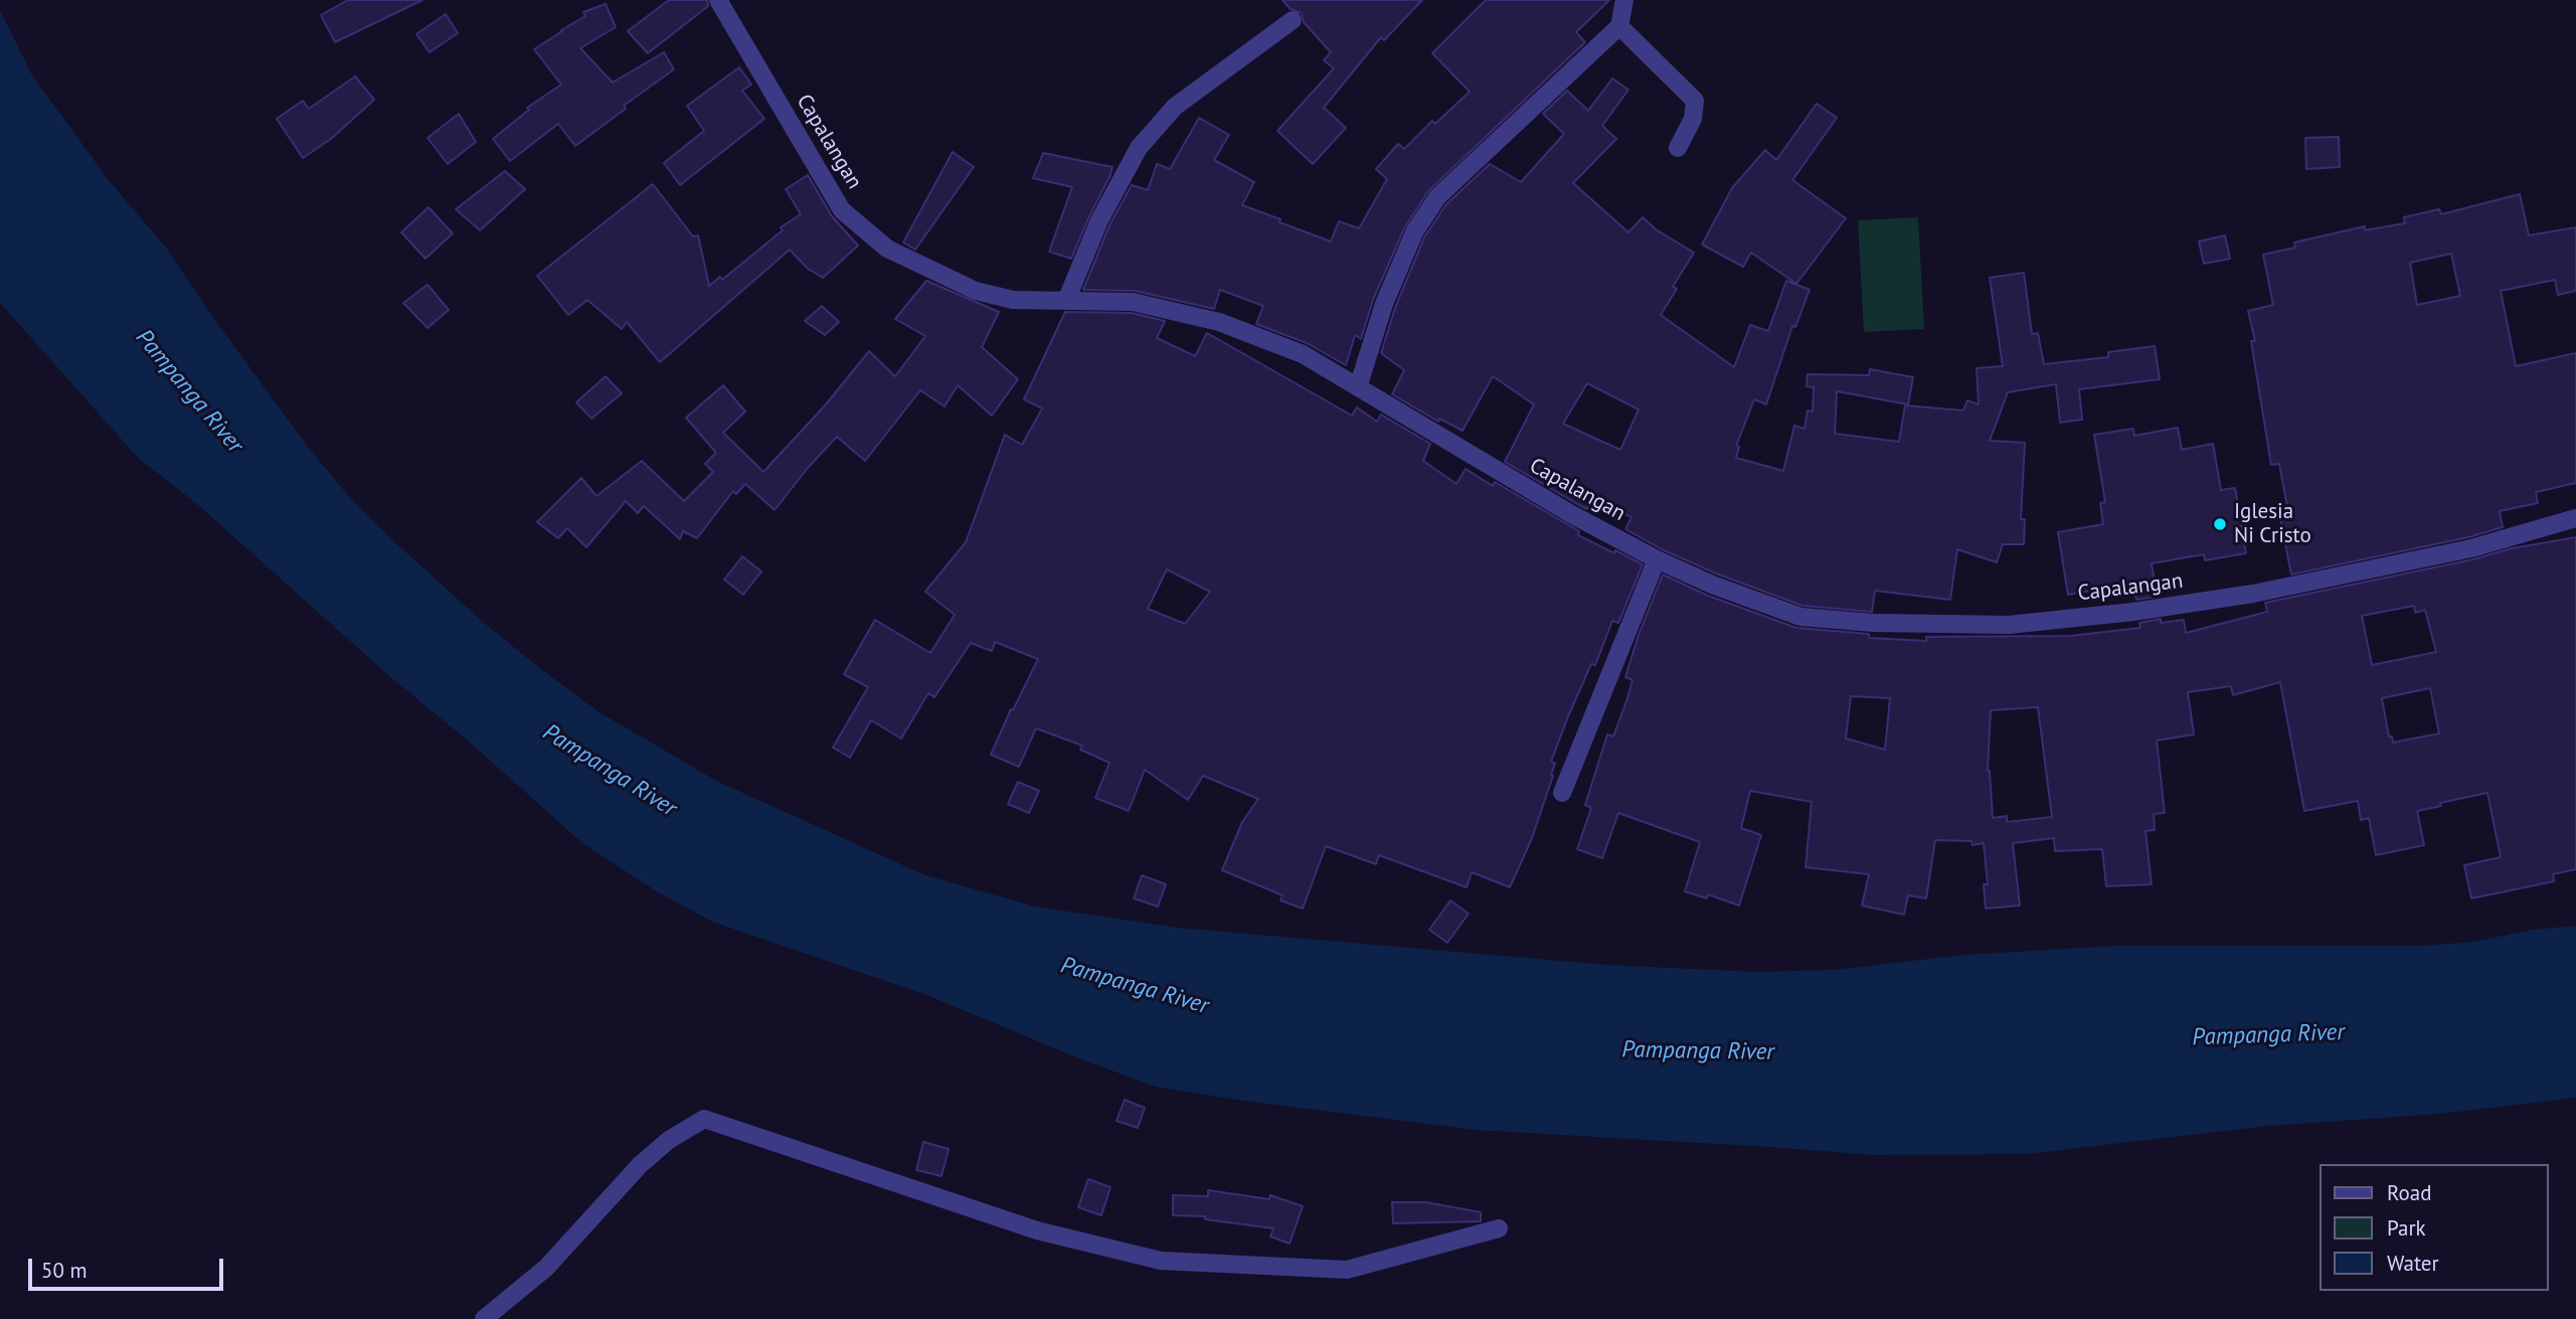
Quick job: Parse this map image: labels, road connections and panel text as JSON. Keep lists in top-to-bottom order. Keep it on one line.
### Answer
{"streets":{"street":["Capalangan"]},"water":["Pampanga River"],"places":["Iglesia Ni Cristo"],"legend":["Road","Park","Water"],"scale_bar":"50 m"}
